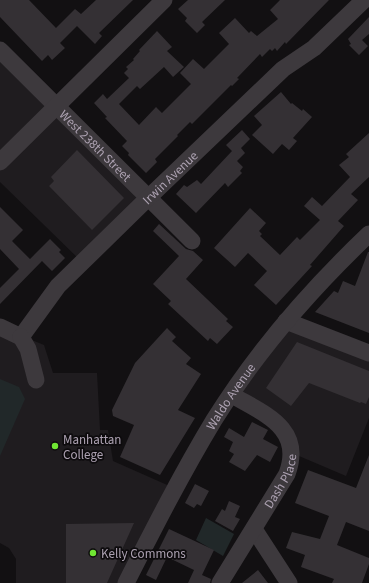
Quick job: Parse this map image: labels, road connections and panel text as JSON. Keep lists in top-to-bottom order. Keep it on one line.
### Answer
{"streets":{"street":["West 238th Street","Irwin Avenue","Waldo Avenue","Dash Place"]},"crossings":[["West 238th Street","Irwin Avenue"],["Waldo Avenue","Dash Place"]],"places":["Manhattan College","Kelly Commons"]}
